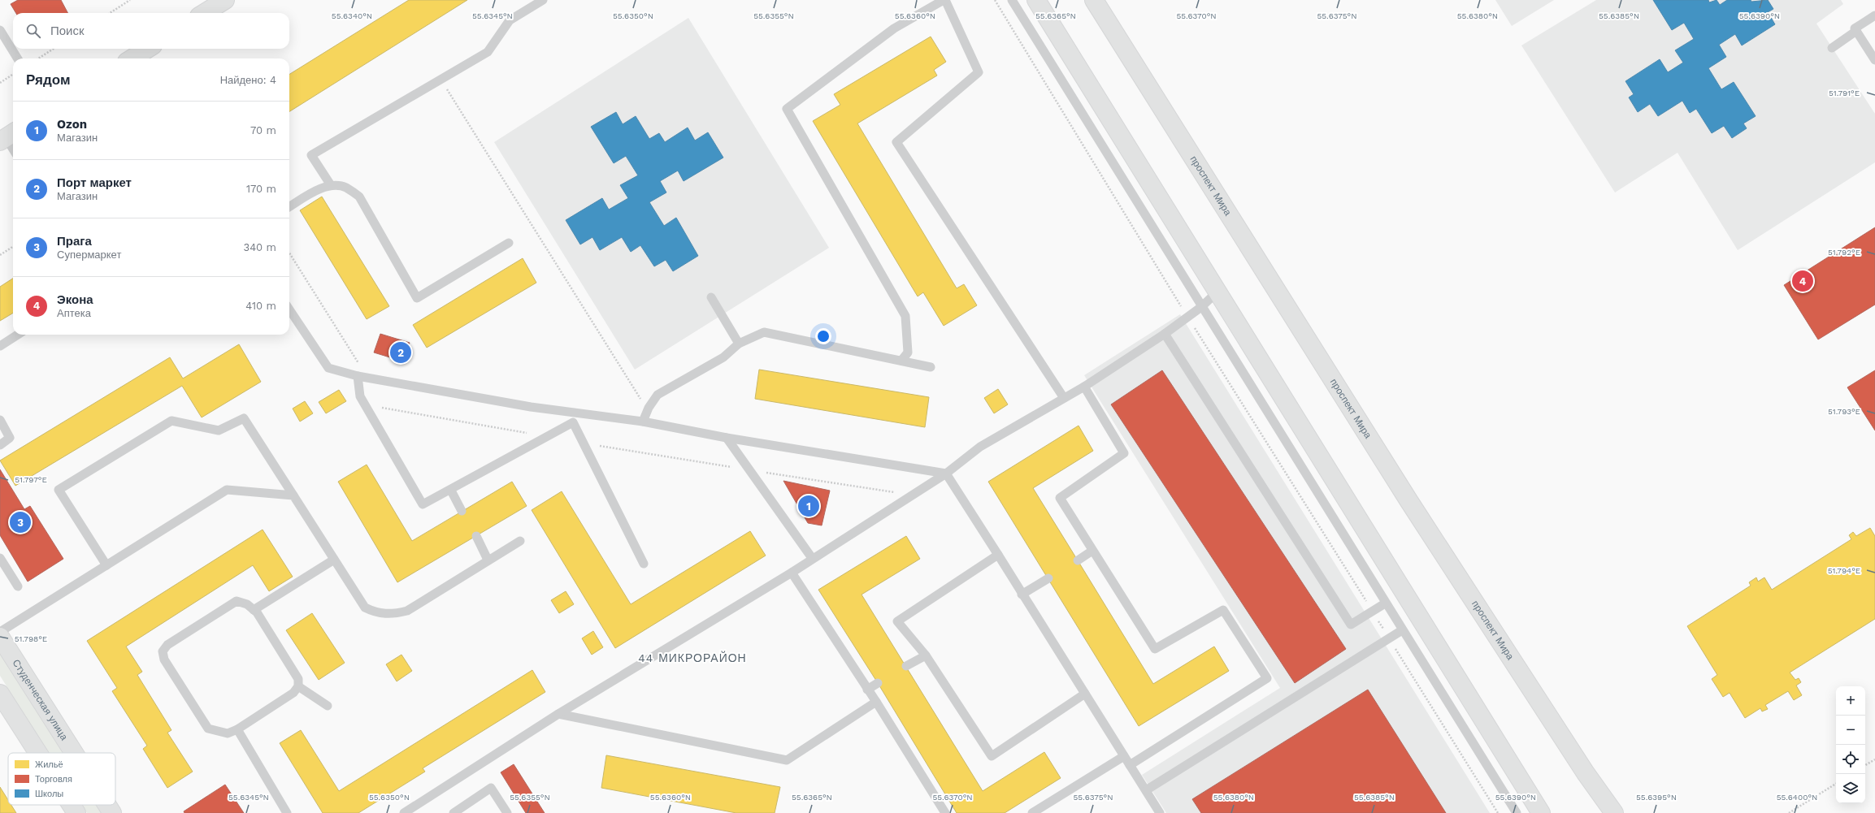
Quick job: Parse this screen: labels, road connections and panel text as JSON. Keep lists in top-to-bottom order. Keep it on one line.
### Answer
{"streets":{"street":["проспект Мира","Студенческая улица"]},"districts":["44 МИКРОРАЙОН"],"legend":["Жильё","Торговля","Школы"],"page":{"search":"Поиск","heading":["Рядом","Найдено: 4"],"list":[{"mark":"1","name":"Ozon","note":"Магазин","value":"70 m"},{"mark":"2","name":"Порт маркет","note":"Магазин","value":"170 m"},{"mark":"3","name":"Прага","note":"Супермаркет","value":"340 m"},{"mark":"4","name":"Экона","note":"Аптека","value":"410 m"}],"pins":["4","2","1","3"],"map_buttons":["+","−"]},"coordinates":["55.6340°N","55.6345°N","55.6350°N","55.6355°N","55.6360°N","55.6365°N","55.6370°N","55.6375°N","55.6380°N","55.6385°N","55.6390°N","51.791°E","51.792°E","51.793°E","51.797°E","51.794°E","51.798°E","55.6395°N","55.6400°N"]}
